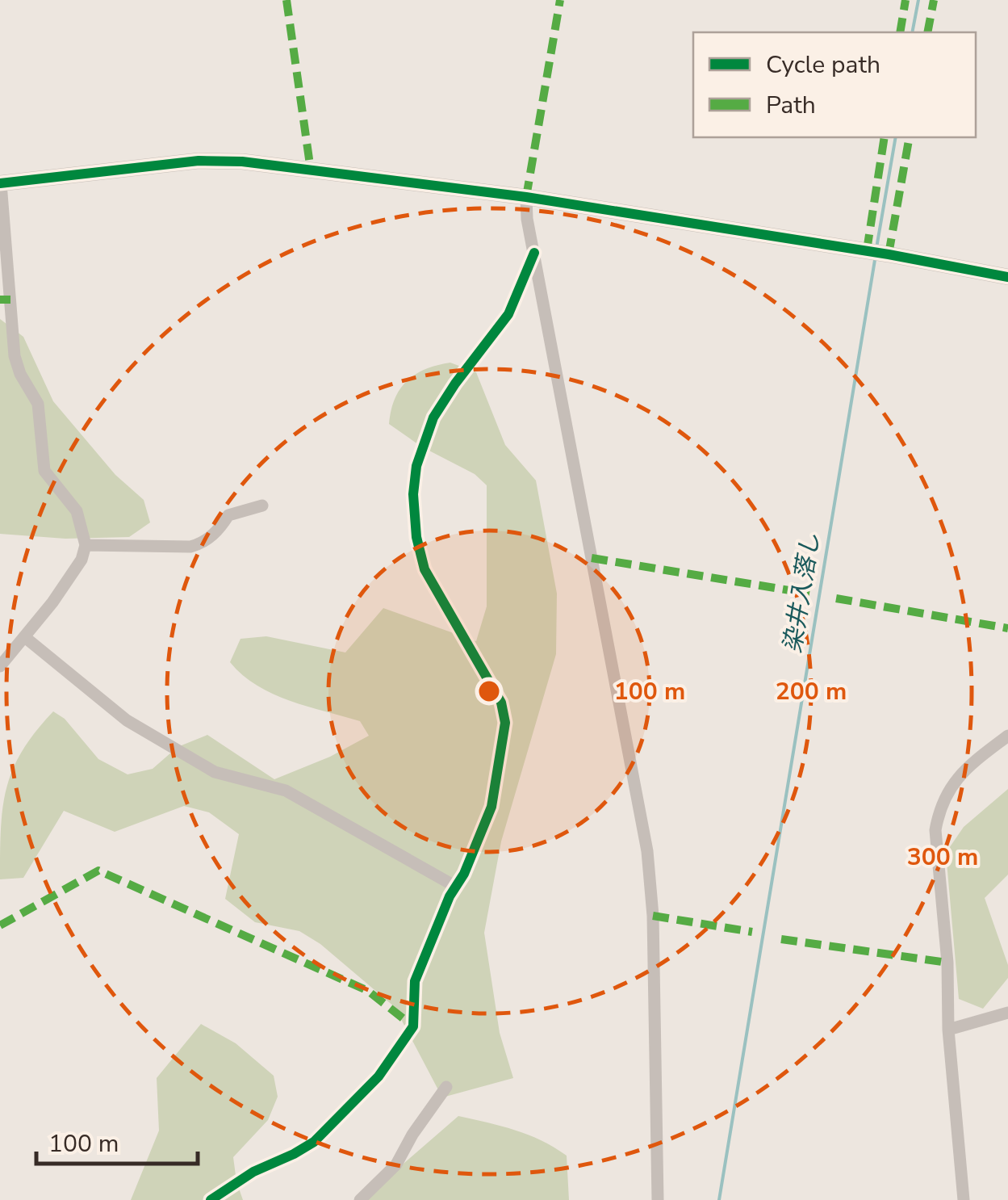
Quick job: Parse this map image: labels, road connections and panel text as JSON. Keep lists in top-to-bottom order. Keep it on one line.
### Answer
{"water":["染井入落し"],"legend":["Cycle path","Path"],"scale_bar":"100 m","rings":["100 m","200 m","300 m"]}
